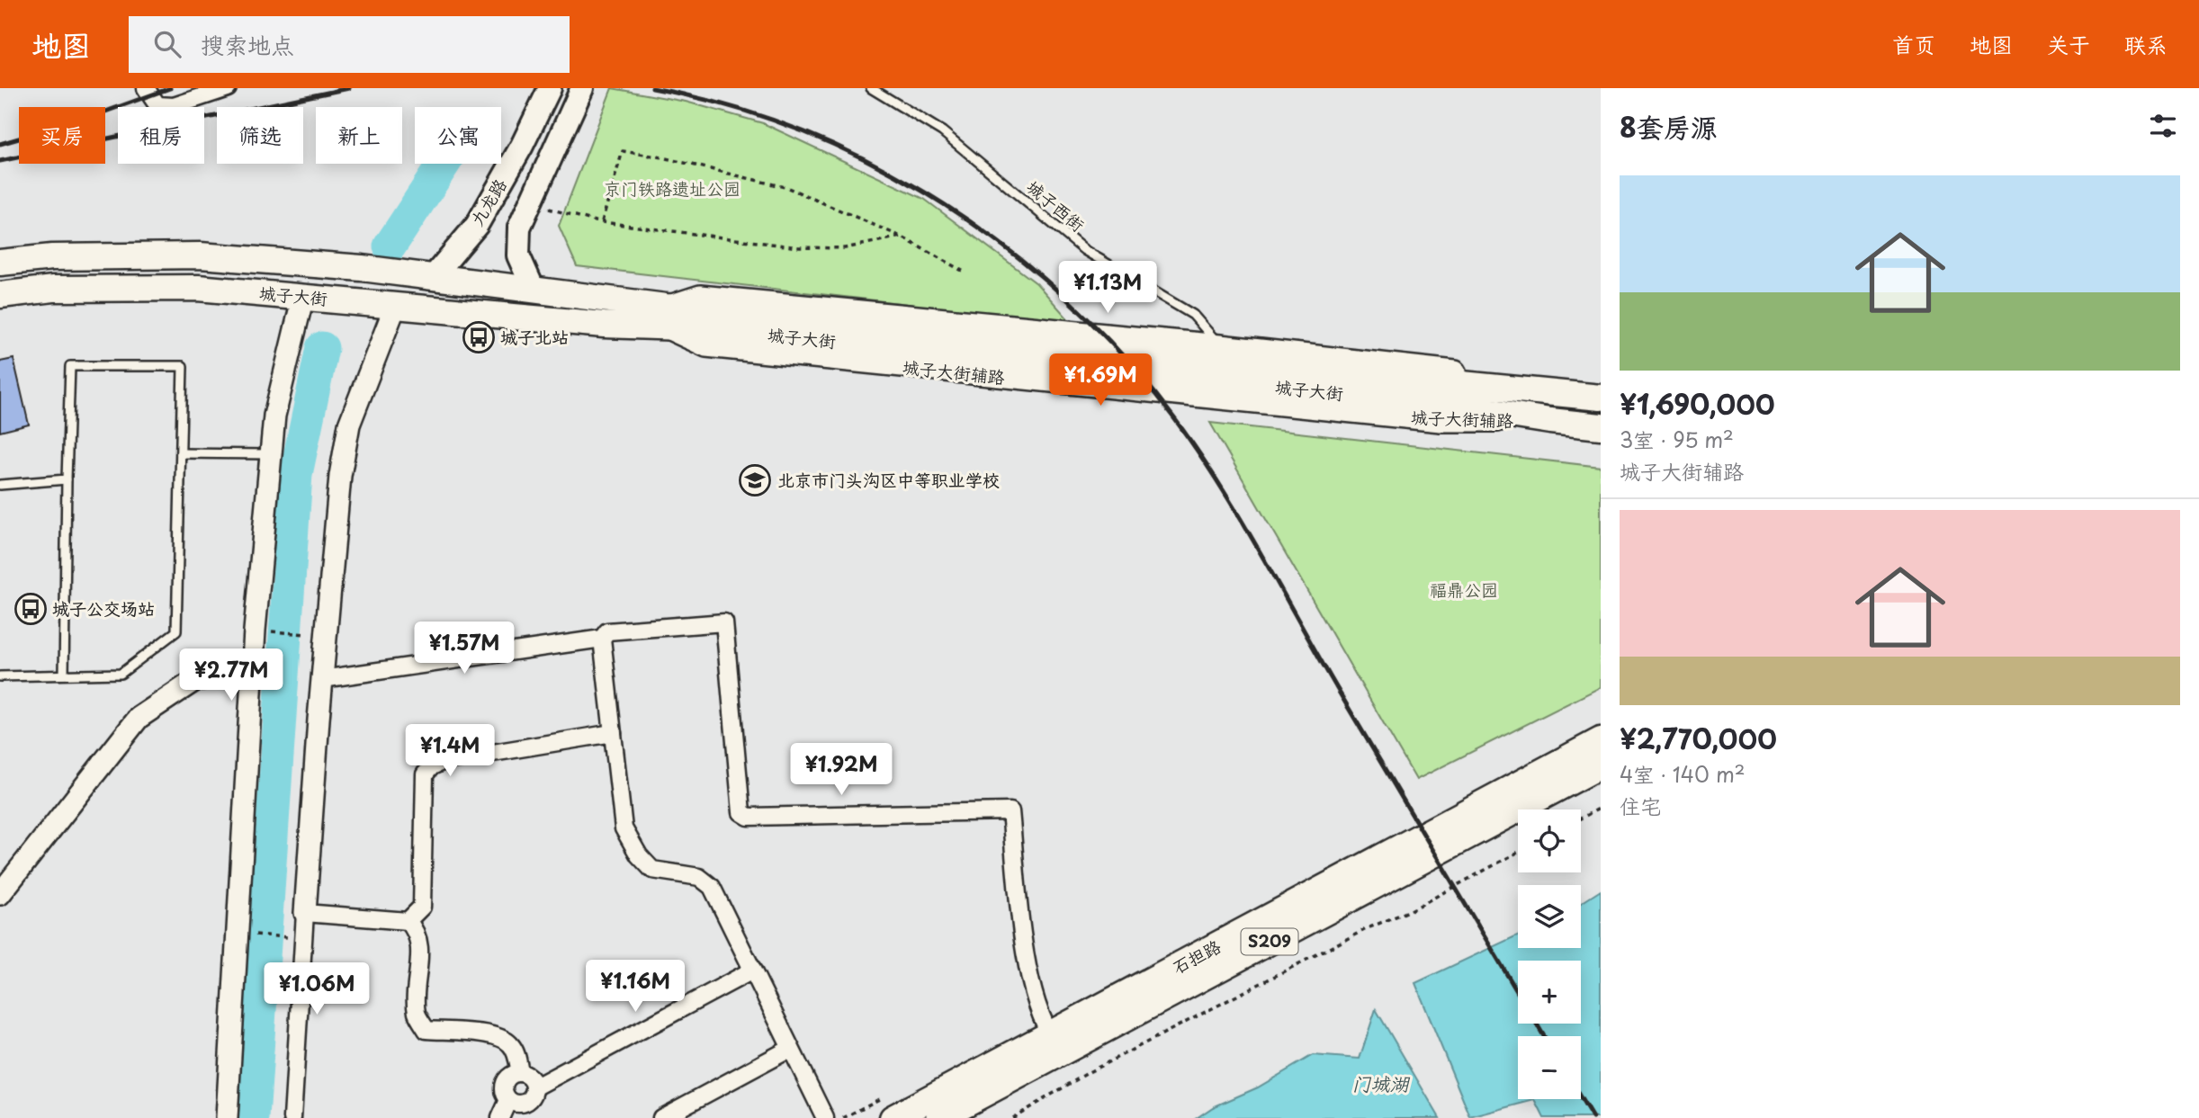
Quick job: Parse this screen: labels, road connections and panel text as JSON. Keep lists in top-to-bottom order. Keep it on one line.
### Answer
{"streets":{"main road":["九龙路","城子大街","S209","石担路"],"street":["城子大街辅路"],"lane":["城子西街"]},"crossings":[["九龙路","城子大街"],["城子西街","城子大街辅路"],["城子大街","城子大街辅路"]],"water":["门城湖"],"parks":["京门铁路遗址公园","福鼎公园"],"places":{"bus stop":["城子北站","城子公交场站"],"school or university":["北京市门头沟区中等职业学校"]},"page":{"header":"地图","search":"搜索地点","nav":["首页","地图","关于","联系"],"heading":"8套房源","chip":["买房","租房","筛选","新上","公寓"],"list":[{"name":"¥1,690,000","note":"3室 · 95 m² · 城子大街辅路"},{"name":"¥2,770,000","note":"4室 · 140 m² · 住宅"}],"price":["¥1.13M","¥1.69M","¥1.57M","¥2.77M","¥1.4M","¥1.92M","¥1.16M","¥1.06M"],"map_buttons":["+","−"]}}
